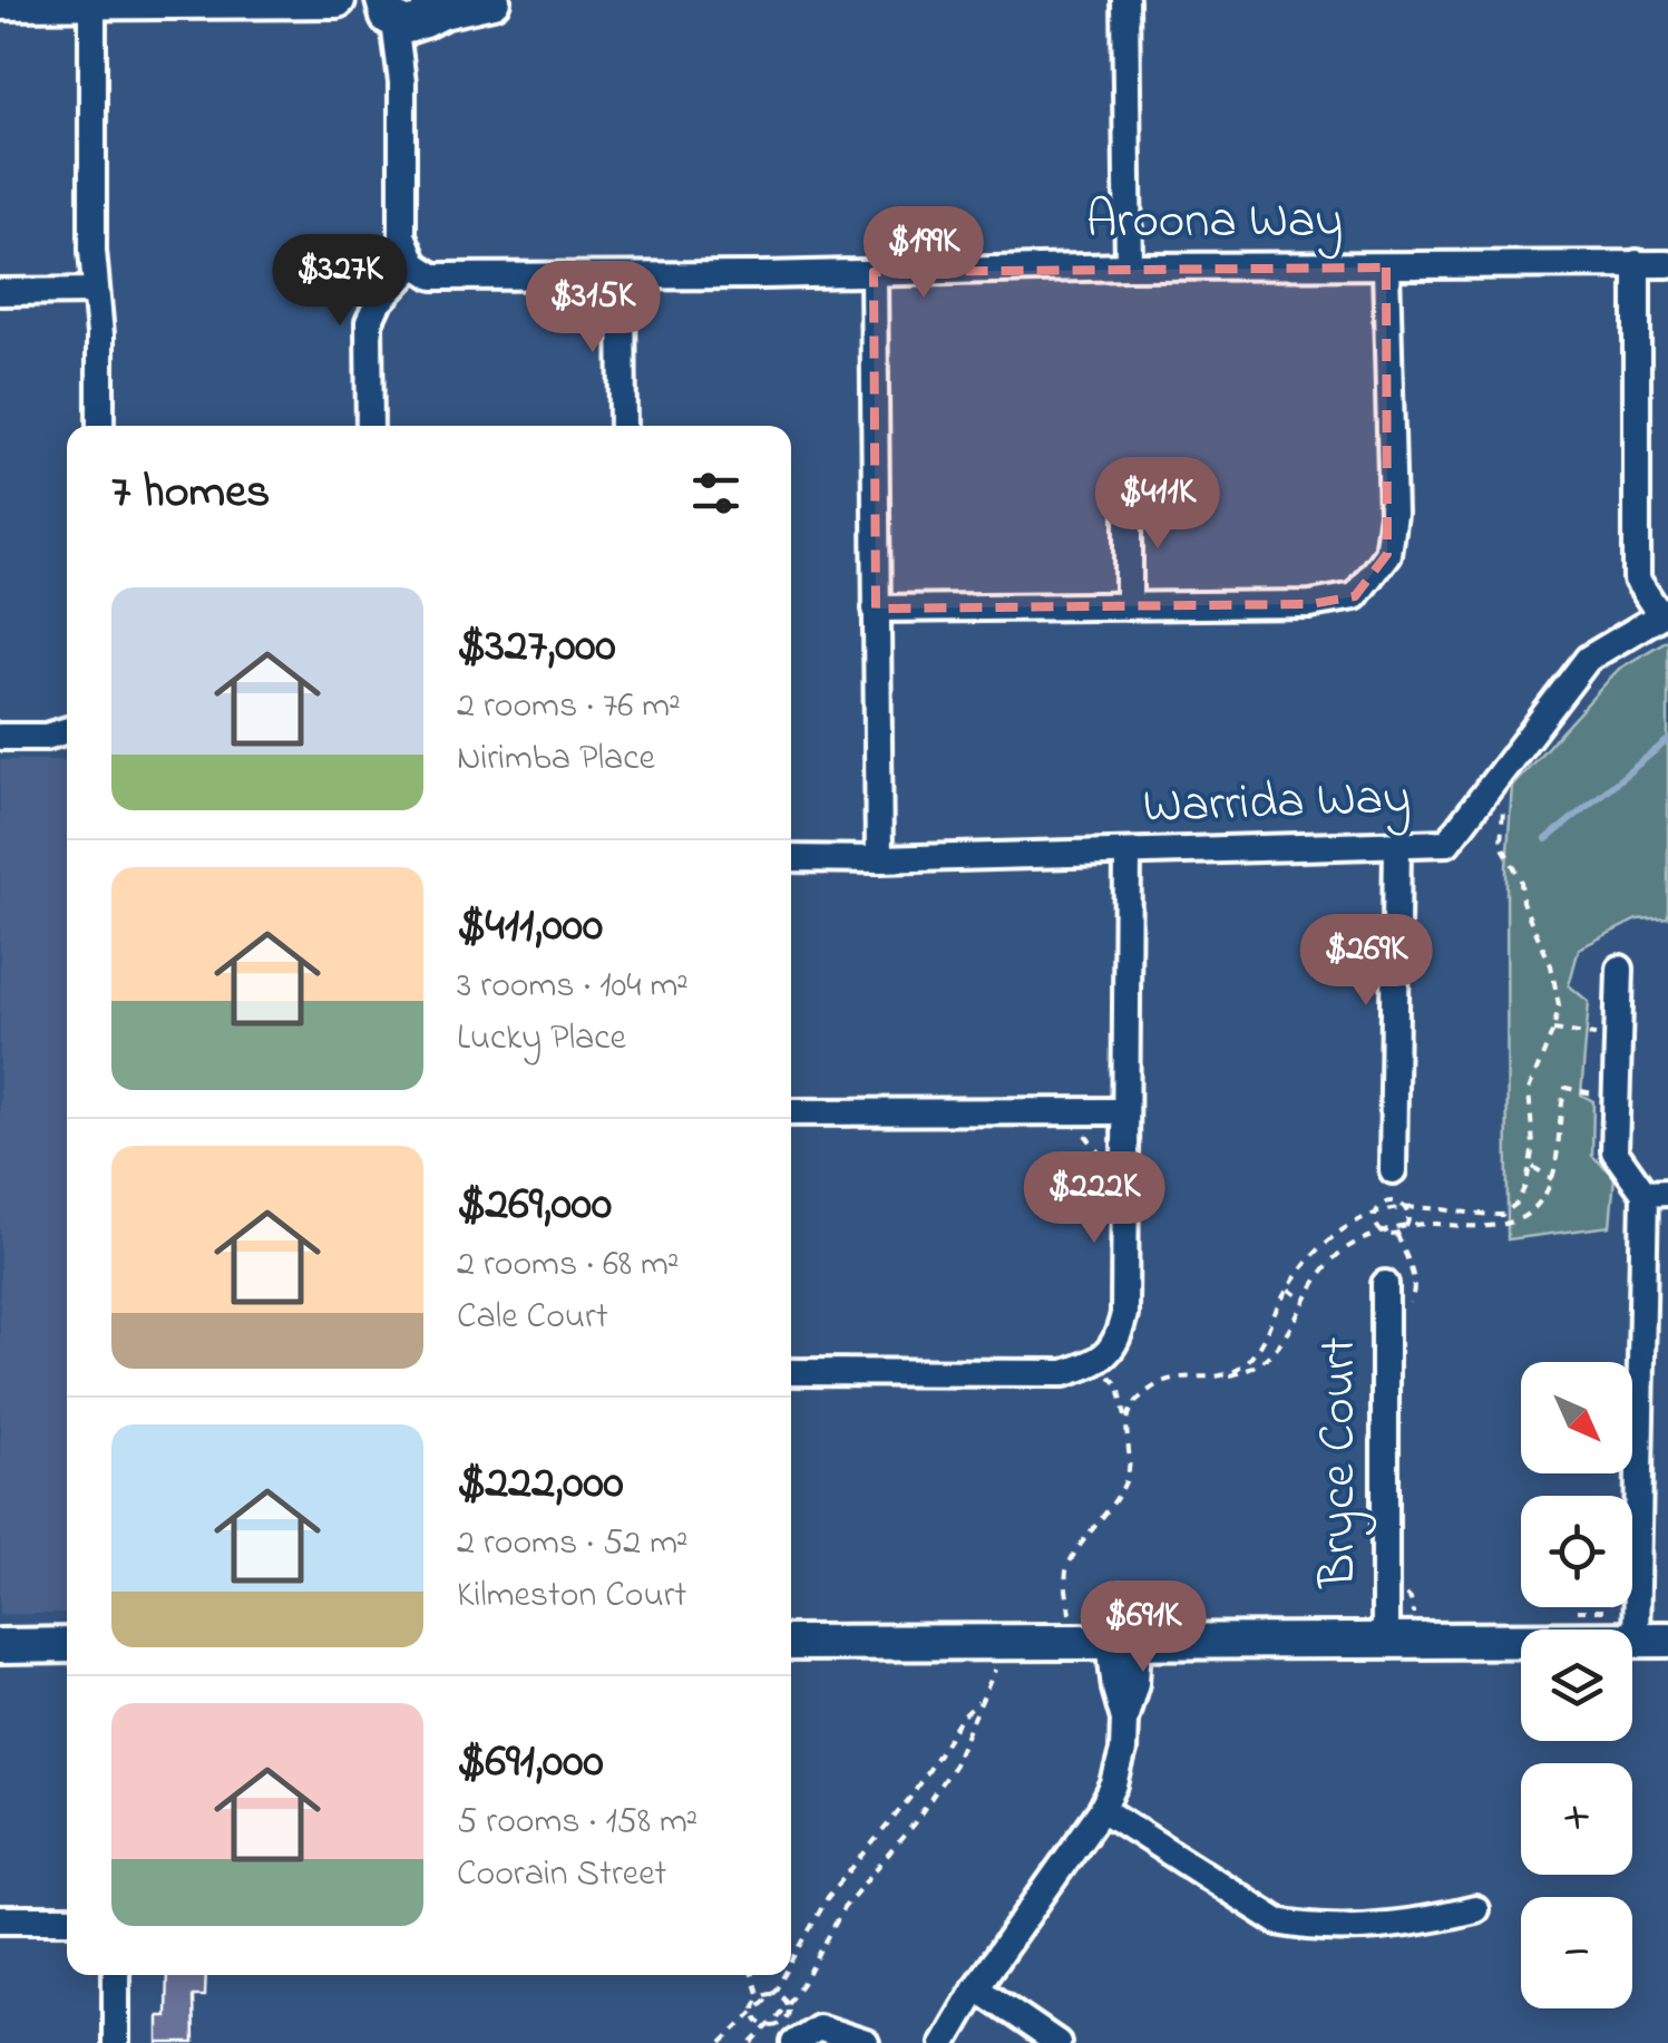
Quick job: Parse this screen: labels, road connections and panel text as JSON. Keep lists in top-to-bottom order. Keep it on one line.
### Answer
{"streets":{"street":["Aroona Way","Warrida Way","Bryce Court"]},"north":"bottom right","page":{"price":["$199K","$327K","$315K","$411K","$269K","$222K","$691K"],"heading":"7 homes","list":[{"name":"$327,000","note":"2 rooms · 76 m² · Nirimba Place"},{"name":"$411,000","note":"3 rooms · 104 m² · Lucky Place"},{"name":"$269,000","note":"2 rooms · 68 m² · Cale Court"},{"name":"$222,000","note":"2 rooms · 52 m² · Kilmeston Court"},{"name":"$691,000","note":"5 rooms · 158 m² · Coorain Street"}],"map_buttons":["+","−"]}}
